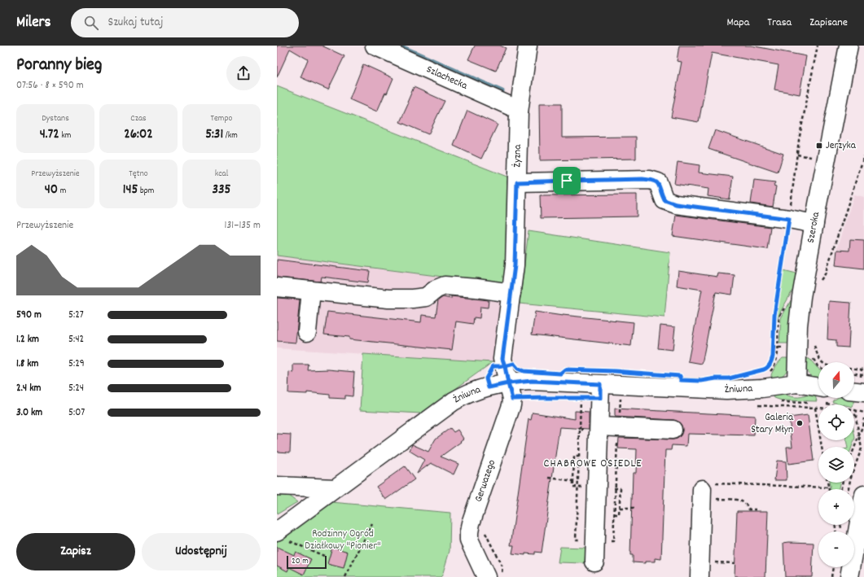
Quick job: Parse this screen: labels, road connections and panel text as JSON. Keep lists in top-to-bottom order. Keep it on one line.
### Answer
{"streets":{"street":["Szlachecka","Żyzna","Szeroka","Żniwna","Gerwazego"]},"crossings":[["Szlachecka","Żyzna"],["Żyzna","Żniwna"],["Żyzna","Gerwazego"],["Szeroka","Żniwna"],["Żniwna","Gerwazego"]],"districts":["CHABROWE OSIEDLE"],"parks":["Rodzinny Ogród Działkowy \"Pionier\""],"places":{"transit":["Jerzyka"],"other":["Galeria Stary Młyn"]},"scale_bar":"20 m","north":"top","page":{"header":"Milers","search":"Szukaj tutaj","nav":["Mapa","Trasa","Zapisane"],"heading":["Poranny bieg","07:56 · 8 × 590 m"],"stats":[["Dystans","4.72 km"],["Czas","26:02"],["Tempo","5:31 /km"],["Przewyższenie","40 m"],["Tętno","145 bpm"],["kcal","335"]],"chart":["Przewyższenie","131–135 m"],"list":[{"name":"590 m","note":"5:27"},{"name":"1.2 km","note":"5:42"},{"name":"1.8 km","note":"5:29"},{"name":"2.4 km","note":"5:24"},{"name":"3.0 km","note":"5:07"}],"map_buttons":["+","−"],"buttons":["Zapisz","Udostępnij"],"scale":"20 m"}}
